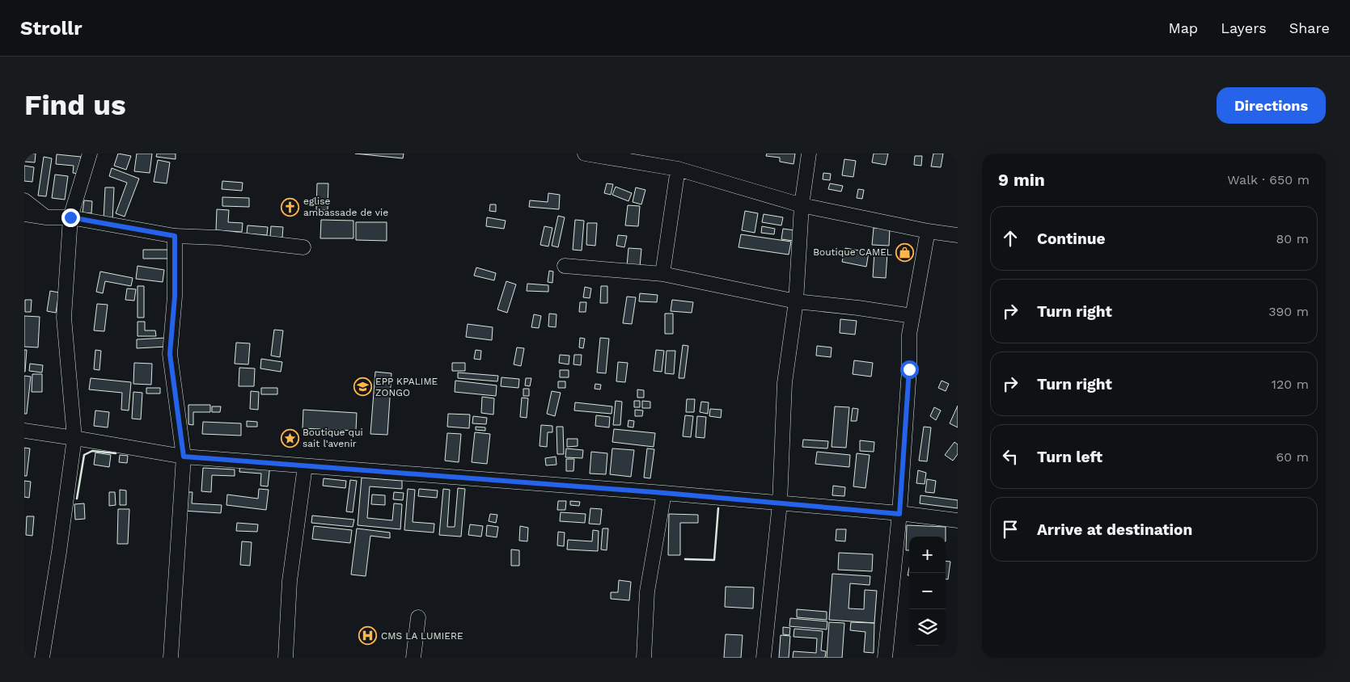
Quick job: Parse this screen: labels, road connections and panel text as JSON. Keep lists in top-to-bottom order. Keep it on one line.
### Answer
{"places":{"church":["eglise ambassade de vie"],"shop":["Boutique CAMEL"],"school or university":["EPP KPALIME ZONGO"],"place":["Boutique qui sait l'avenir"],"hospital":["CMS LA LUMIERE"]},"page":{"header":"Strollr","nav":["Map","Layers","Share"],"buttons":"Directions","title":"Find us","heading":["9 min","Walk · 650 m"],"list":[["Continue","80 m"],["Turn right","390 m"],["Turn right","120 m"],["Turn left","60 m"],"Arrive at destination"],"map_buttons":["+","−"]}}
